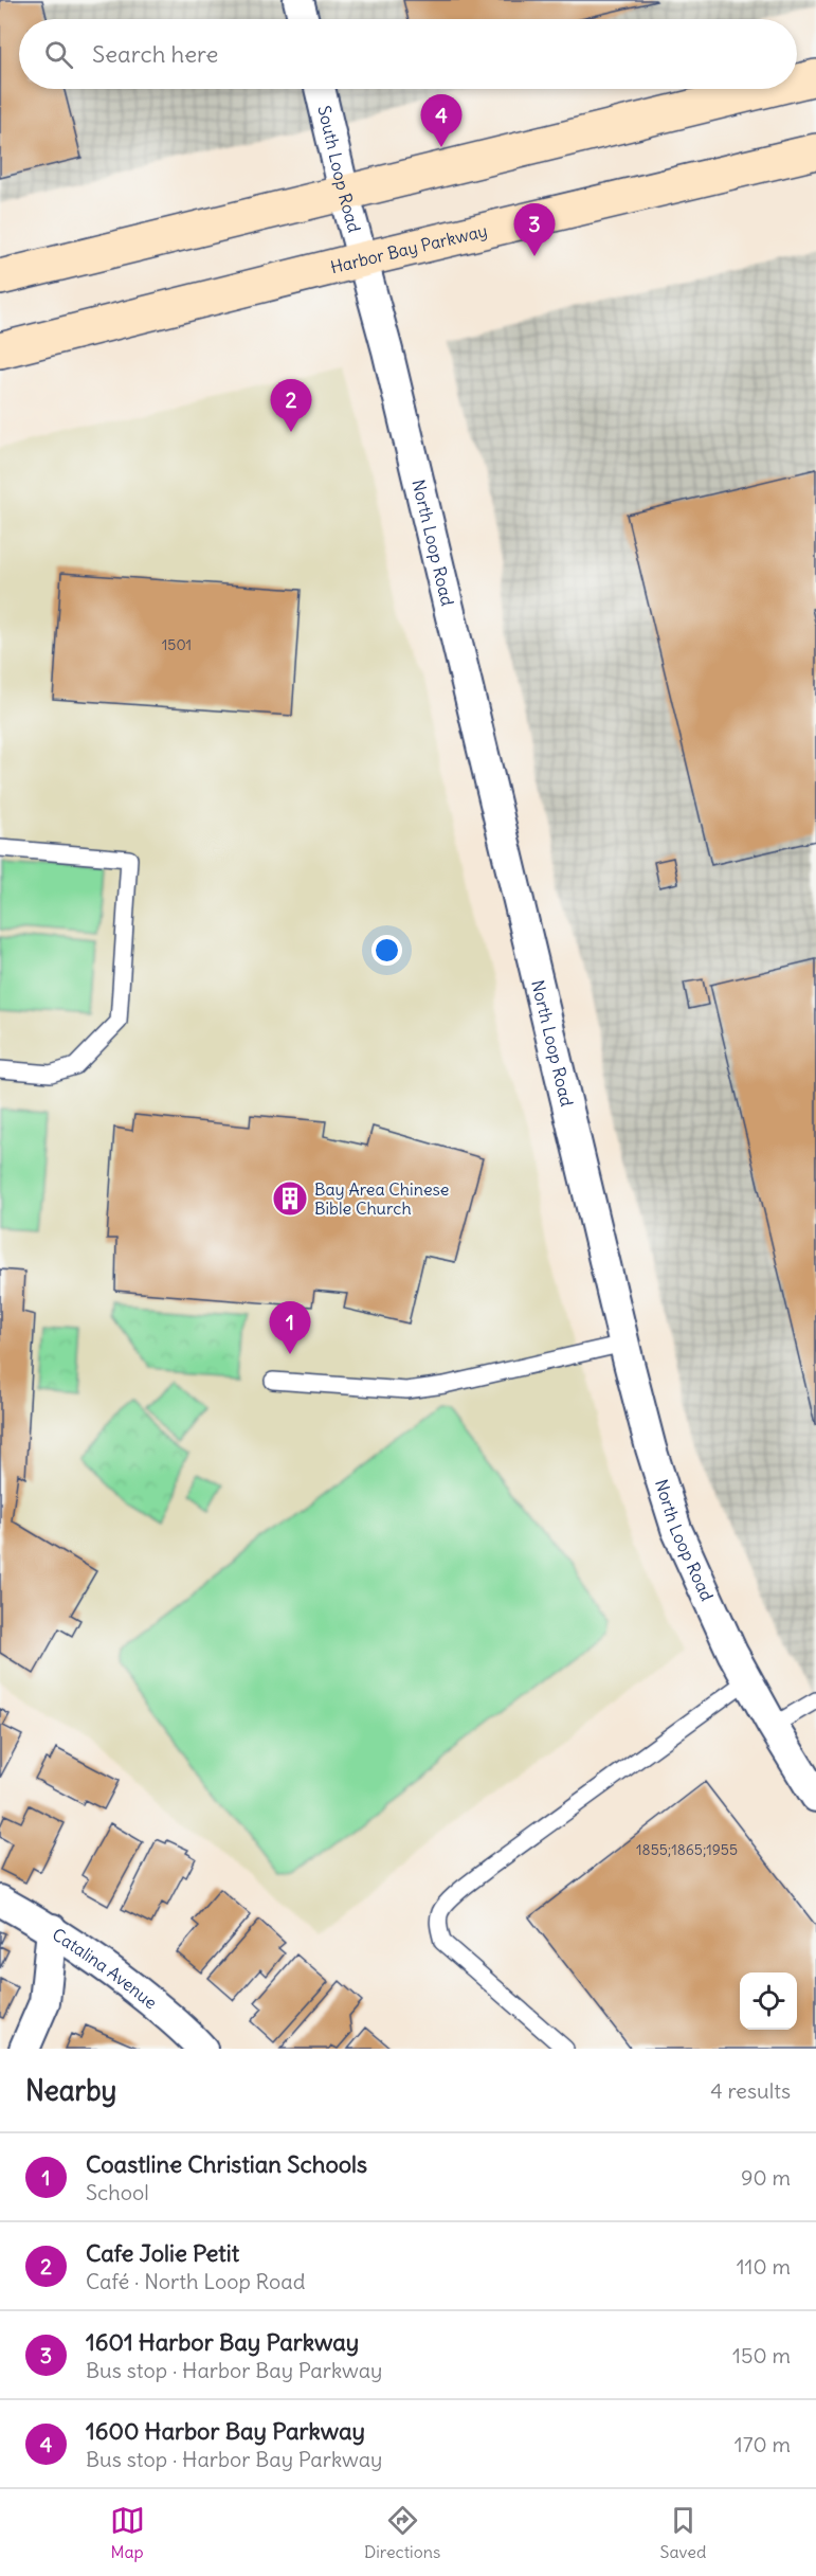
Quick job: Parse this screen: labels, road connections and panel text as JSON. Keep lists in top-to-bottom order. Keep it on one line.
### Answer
{"streets":{"main road":["Harbor Bay Parkway"],"street":["South Loop Road","North Loop Road","Catalina Avenue"]},"crossings":[["South Loop Road","Harbor Bay Parkway"],["South Loop Road","North Loop Road"],["Harbor Bay Parkway","North Loop Road"]],"places":{"building":["Bay Area Chinese Bible Church"]},"house_numbers":["1501","1855;1865;1955"],"page":{"search":"Search here","pins":["4","3","2","1"],"heading":["Nearby","4 results"],"list":[{"mark":"1","name":"Coastline Christian Schools","note":"School","value":"90 m"},{"mark":"2","name":"Cafe Jolie Petit","note":"Café · North Loop Road","value":"110 m"},{"mark":"3","name":"1601 Harbor Bay Parkway","note":"Bus stop · Harbor Bay Parkway","value":"150 m"},{"mark":"4","name":"1600 Harbor Bay Parkway","note":"Bus stop · Harbor Bay Parkway","value":"170 m"}],"nav":["Map","Directions","Saved"]}}
